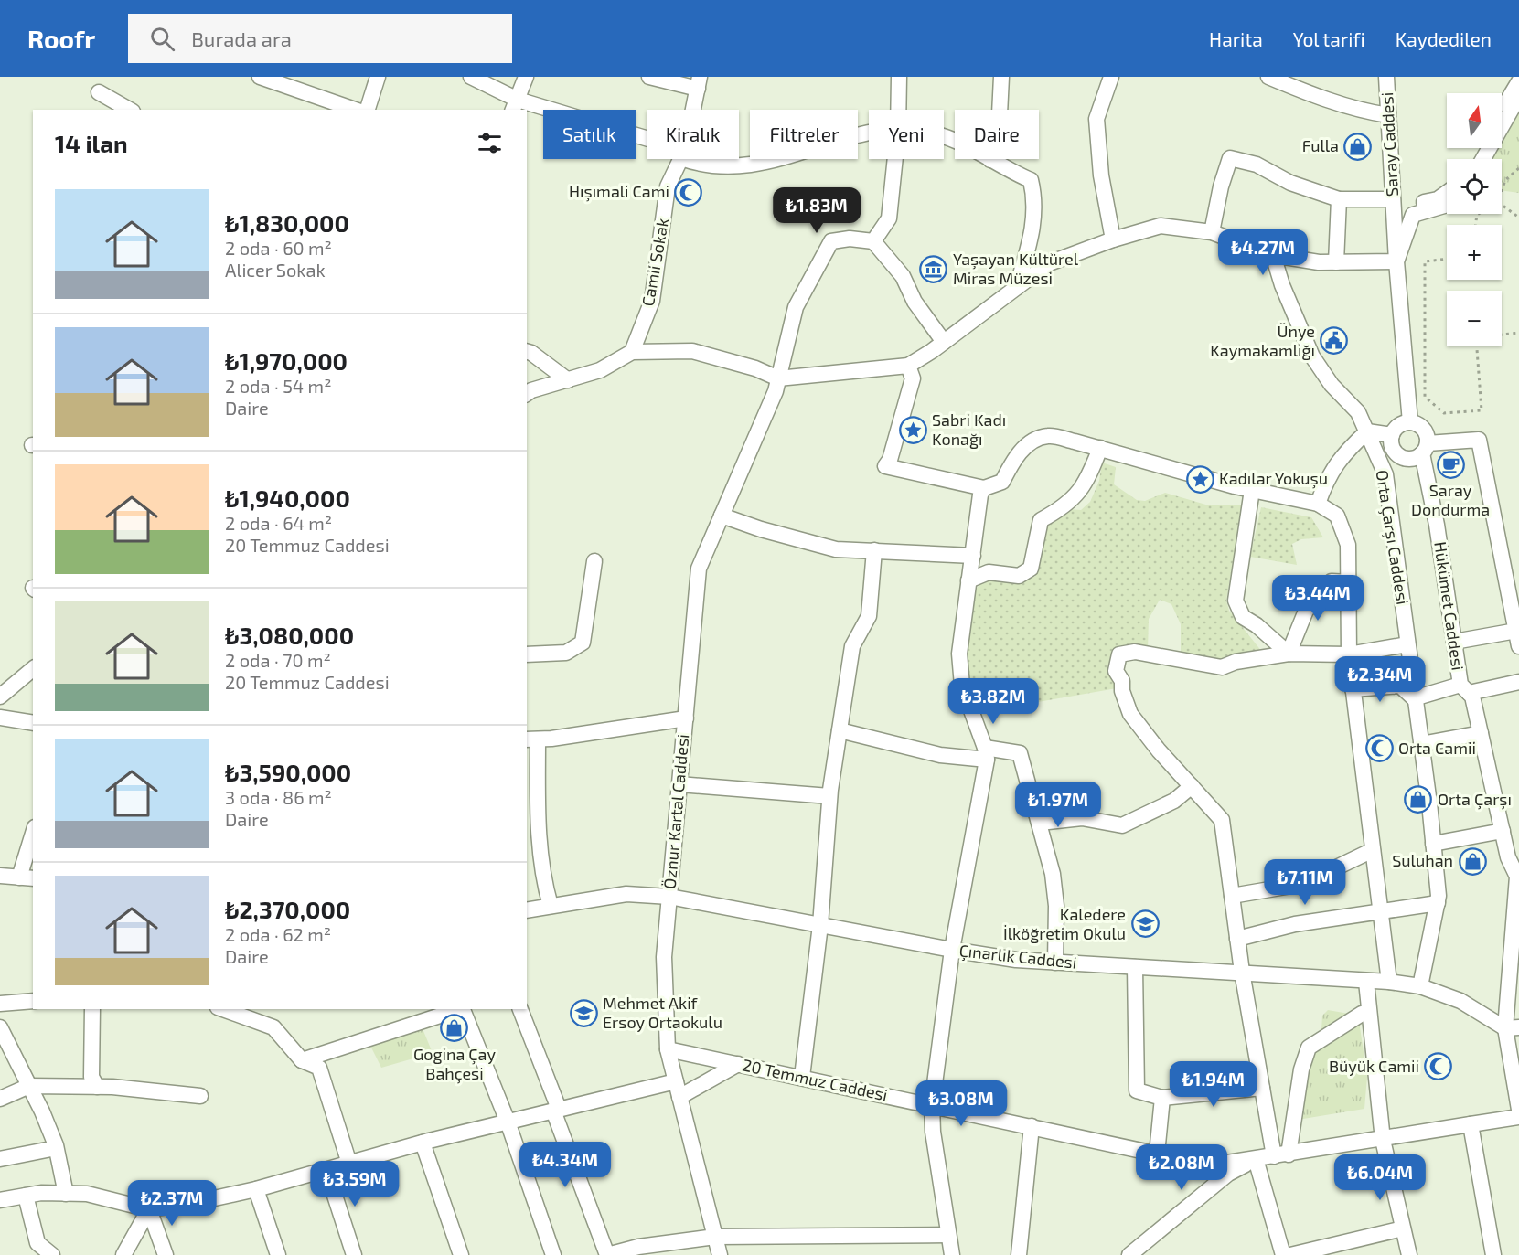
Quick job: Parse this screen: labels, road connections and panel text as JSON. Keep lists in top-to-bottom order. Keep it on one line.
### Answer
{"streets":{"street":["Saray Caddesi","Camii Sokak","Orta Çarşı Caddesi","Hükümet Caddesi","Öznur Kartal Caddesi","Çınarlık Caddesi","20 Temmuz Caddesi"]},"crossings":[["Orta Çarşı Caddesi","Çınarlık Caddesi"],["Hükümet Caddesi","Çınarlık Caddesi"],["Öznur Kartal Caddesi","Çınarlık Caddesi"],["Öznur Kartal Caddesi","20 Temmuz Caddesi"]],"places":{"shop":["Fulla","Orta Çarşı","Suluhan","Gogina Çay Bahçesi"],"mosque":["Hışımali Cami","Orta Camii","Büyük Camii"],"museum":["Yaşayan Kültürel Miras Müzesi"],"public building":["Ünye Kaymakamlığı"],"place":["Sabri Kadı Konağı","Kadılar Yokuşu"],"cafe":["Saray Dondurma"],"school or university":["Kaledere İlköğretim Okulu","Mehmet Akif Ersoy Ortaokulu"]},"north":"top","page":{"header":"Roofr","search":"Burada ara","nav":["Harita","Yol tarifi","Kaydedilen"],"map_buttons":["+","−"],"chip":["Satılık","Kiralık","Filtreler","Yeni","Daire"],"heading":"14 ilan","list":[{"name":"₺1,830,000","note":"2 oda · 60 m² · Alicer Sokak"},{"name":"₺1,970,000","note":"2 oda · 54 m² · Daire"},{"name":"₺1,940,000","note":"2 oda · 64 m² · 20 Temmuz Caddesi"},{"name":"₺3,080,000","note":"2 oda · 70 m² · 20 Temmuz Caddesi"},{"name":"₺3,590,000","note":"3 oda · 86 m² · Daire"},{"name":"₺2,370,000","note":"2 oda · 62 m² · Daire"}],"price":["₺1.83M","₺4.27M","₺3.44M","₺2.34M","₺3.82M","₺1.97M","₺7.11M","₺1.94M","₺3.08M","₺4.34M","₺2.08M","₺6.04M","₺3.59M","₺2.37M"]}}
